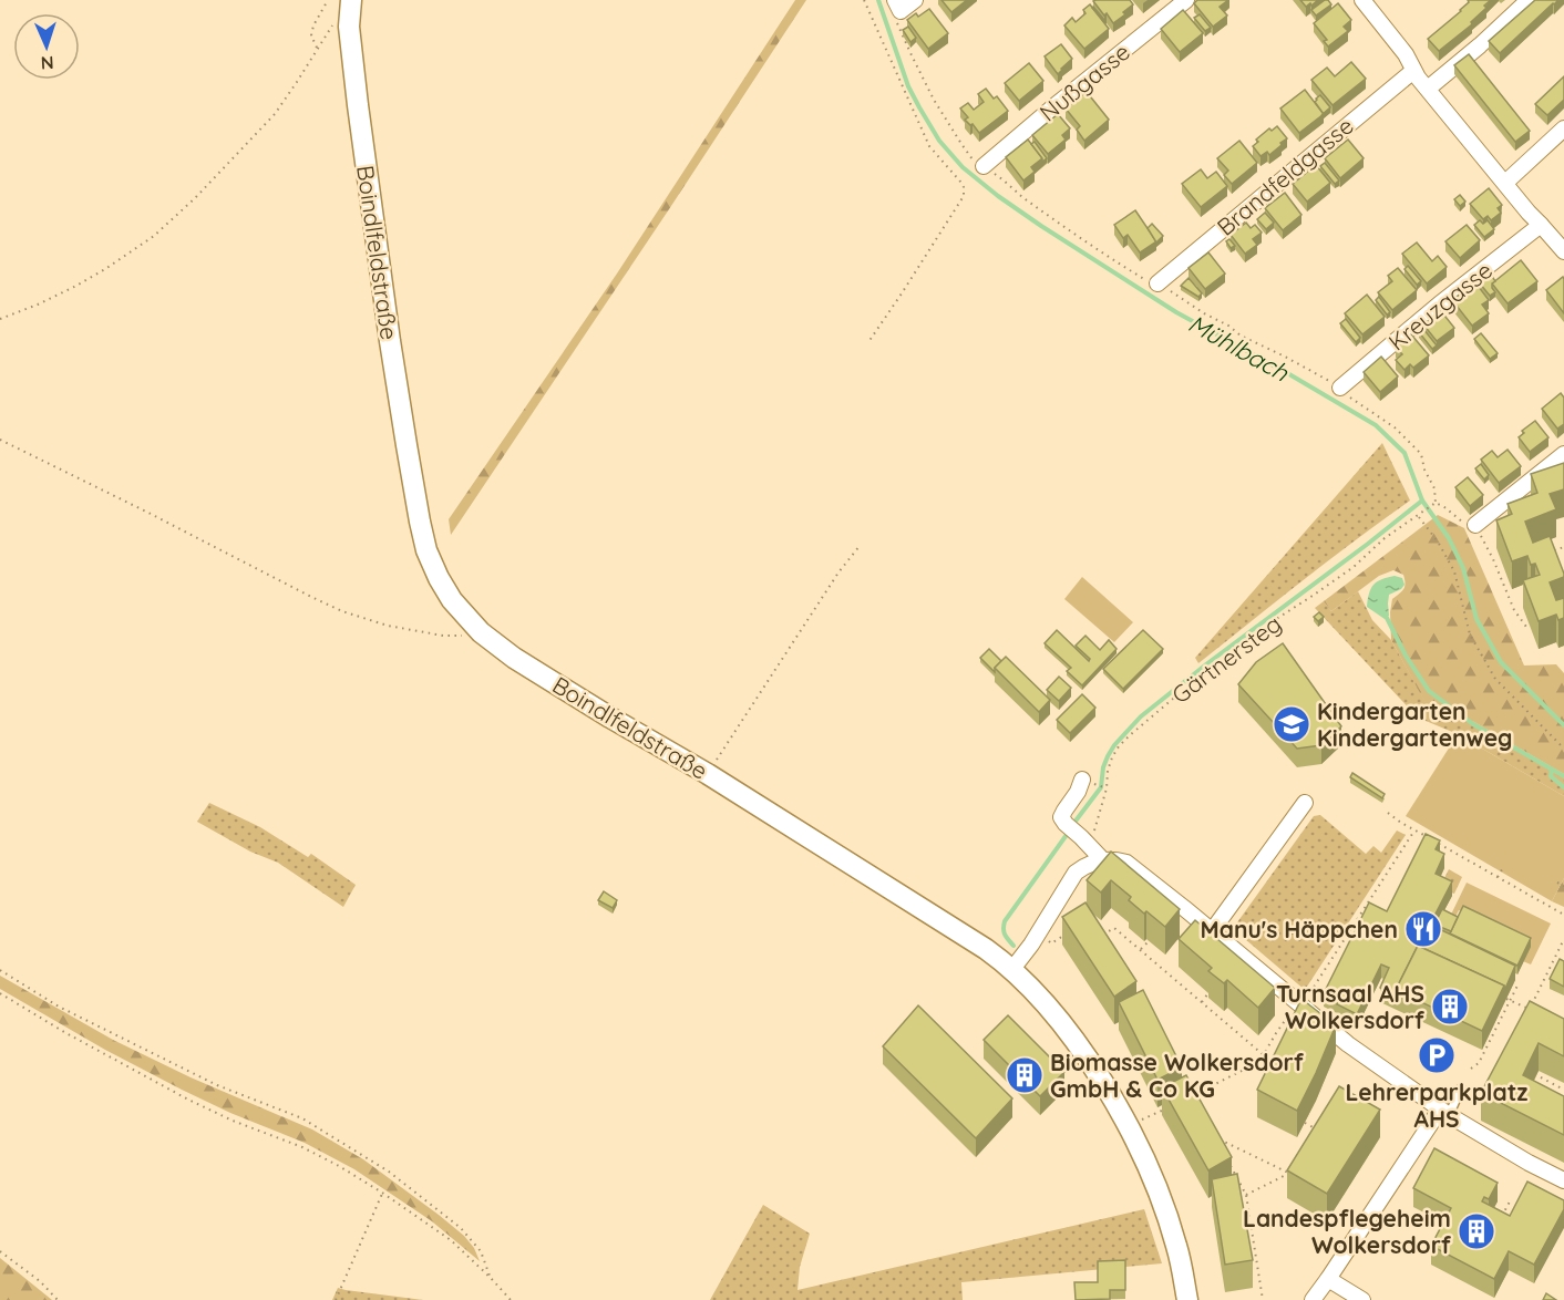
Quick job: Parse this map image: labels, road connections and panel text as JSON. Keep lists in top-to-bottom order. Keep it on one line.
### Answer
{"streets":{"street":["Nußgasse","Brandfeldgasse","Boindlfeldstraße","Kreuzgasse"],"path":["Gärtnersteg"]},"water":["Mühlbach"],"places":{"school or university":["Kindergarten Kindergartenweg"],"restaurant":["Manu's Häppchen"],"building":["Turnsaal AHS Wolkersdorf","Biomasse Wolkersdorf GmbH & Co KG","Landespflegeheim Wolkersdorf"],"parking":["Lehrerparkplatz AHS"]},"north":"bottom"}
